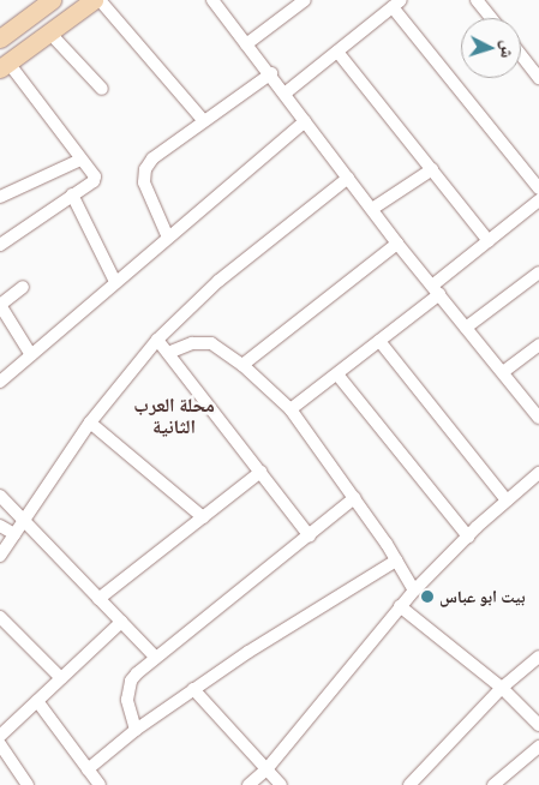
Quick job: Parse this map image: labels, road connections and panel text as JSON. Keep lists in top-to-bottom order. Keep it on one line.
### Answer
{"districts":["محلة العرب الثانية"],"places":["بيت ابو عباس"],"north":"right"}
